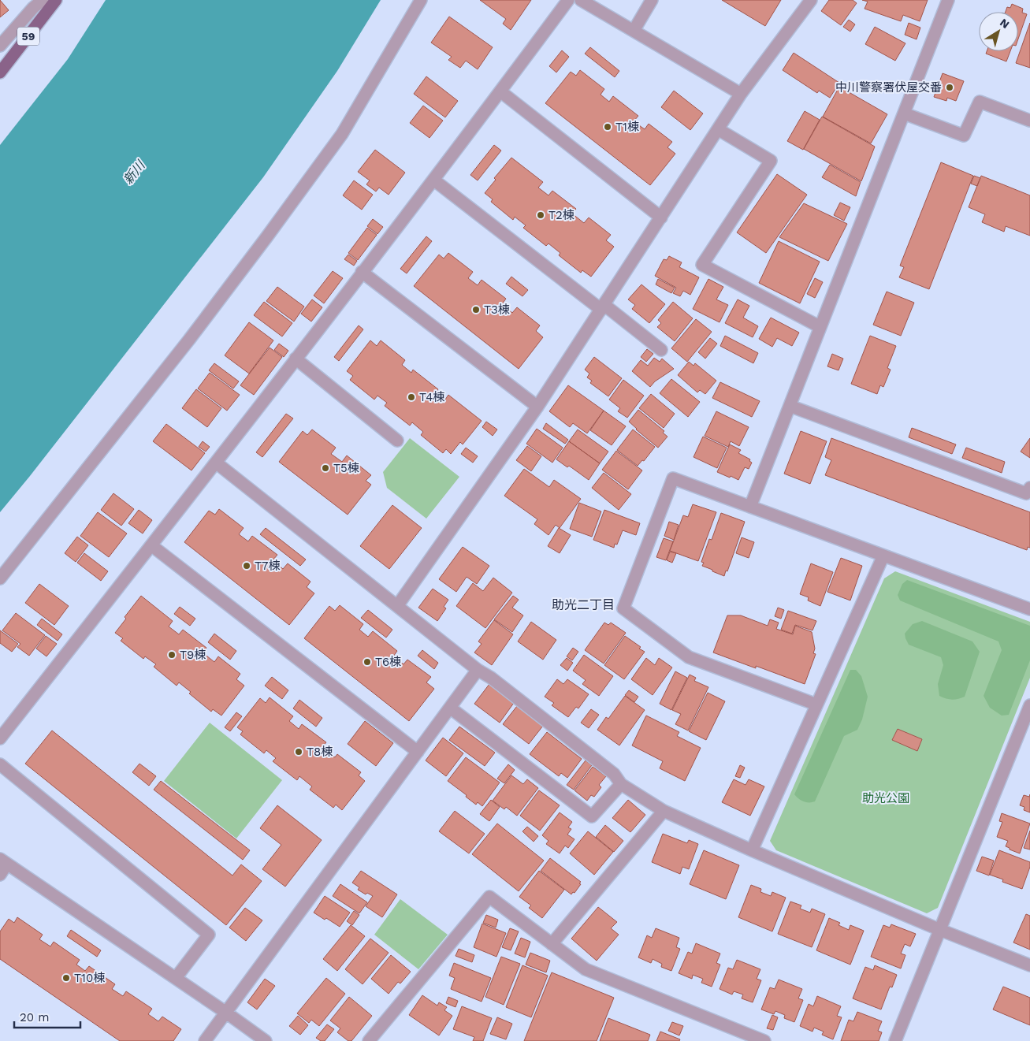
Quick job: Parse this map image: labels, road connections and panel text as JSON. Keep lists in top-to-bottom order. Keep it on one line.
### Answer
{"streets":{"main road":["59"]},"districts":["助光二丁目"],"water":["新川"],"parks":["助光公園"],"places":["中川警察署伏屋交番","T1棟","T2棟","T3棟","T4棟","T5棟","T7棟","T9棟","T6棟","T8棟","T10棟"],"scale_bar":"20 m","north":"top right"}
